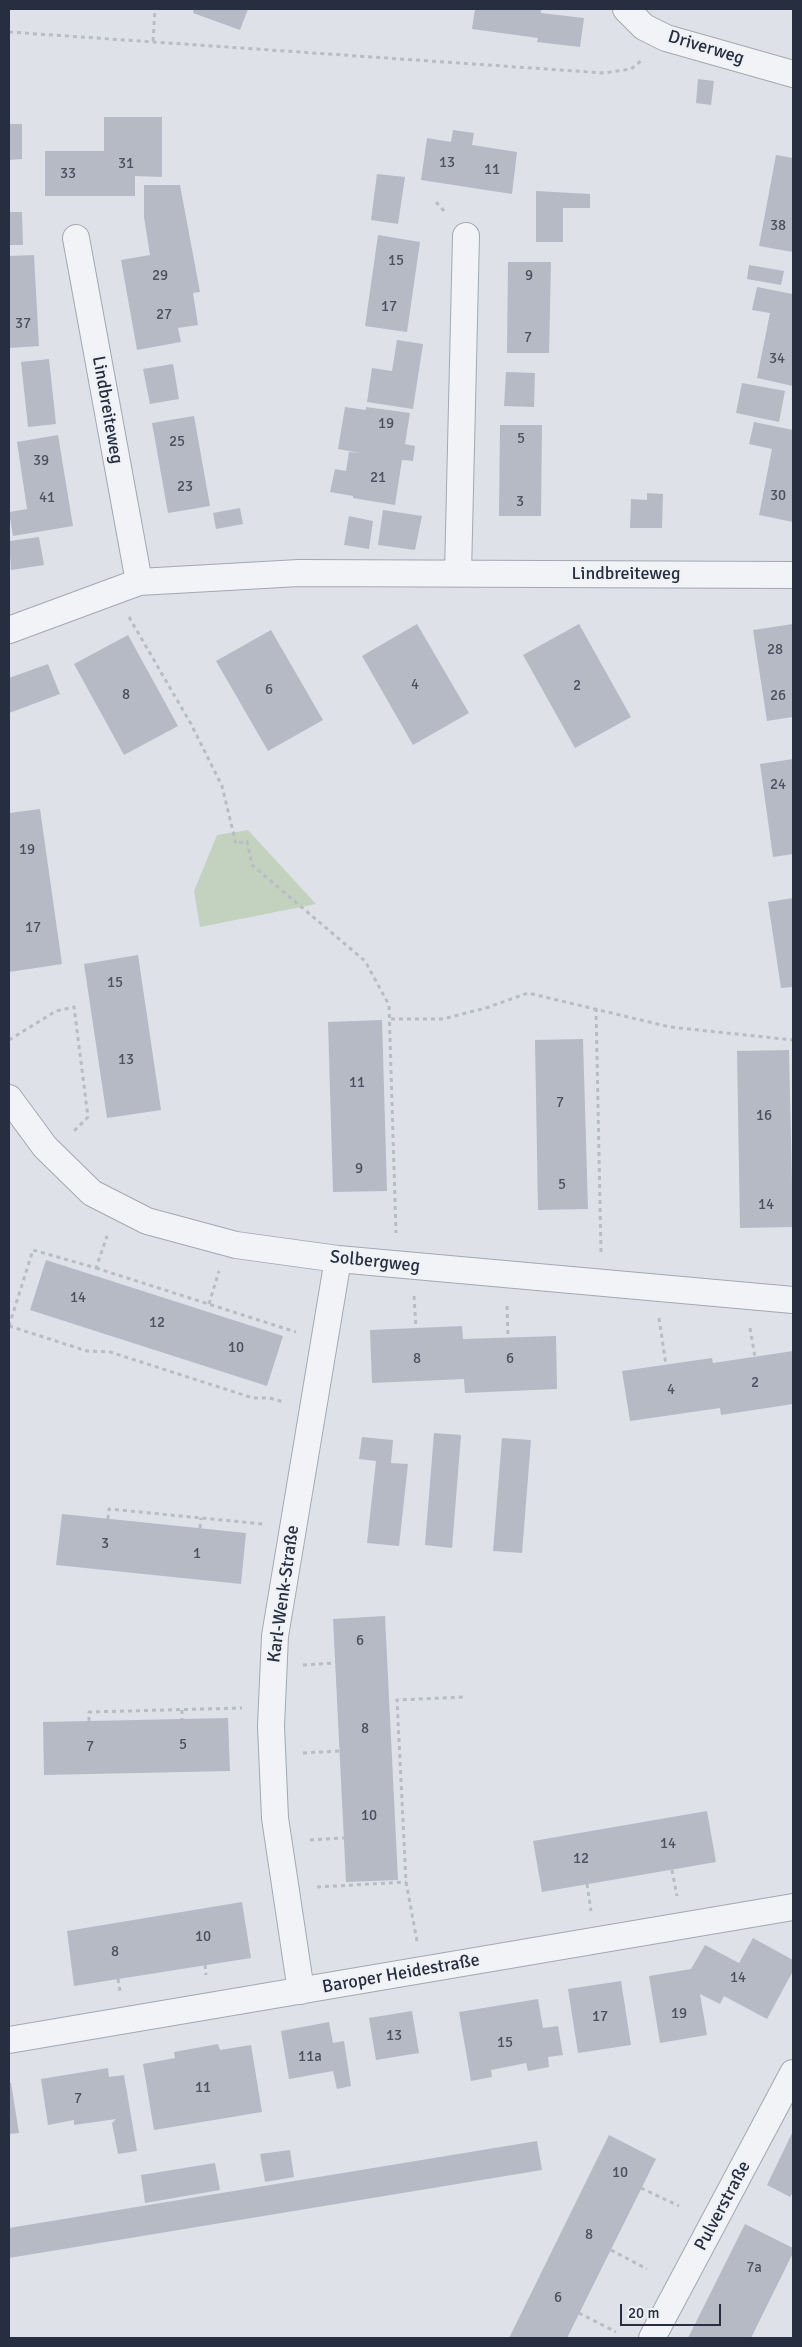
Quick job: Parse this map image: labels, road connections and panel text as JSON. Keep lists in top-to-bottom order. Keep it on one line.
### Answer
{"streets":{"street":["Driverweg","Lindbreiteweg","Solbergweg","Karl-Wenk-Straße","Baroper Heidestraße","Pulverstraße"]},"crossings":[["Solbergweg","Karl-Wenk-Straße"],["Karl-Wenk-Straße","Baroper Heidestraße"]],"house_numbers":["13","31","11","33","38","15","29","9","17","27","37","7","34","19","5","25","39","21","23","30","41","3","28","4","2","6","8","26","24","19","17","15","13","11","7","16","9","5","14","14","12","10","8","6","2","4","3","1","6","8","5","7","10","14","12","10","8","14","19","17","13","15","11a","11","7","10","8","7a","6"],"scale_bar":"20 m"}
